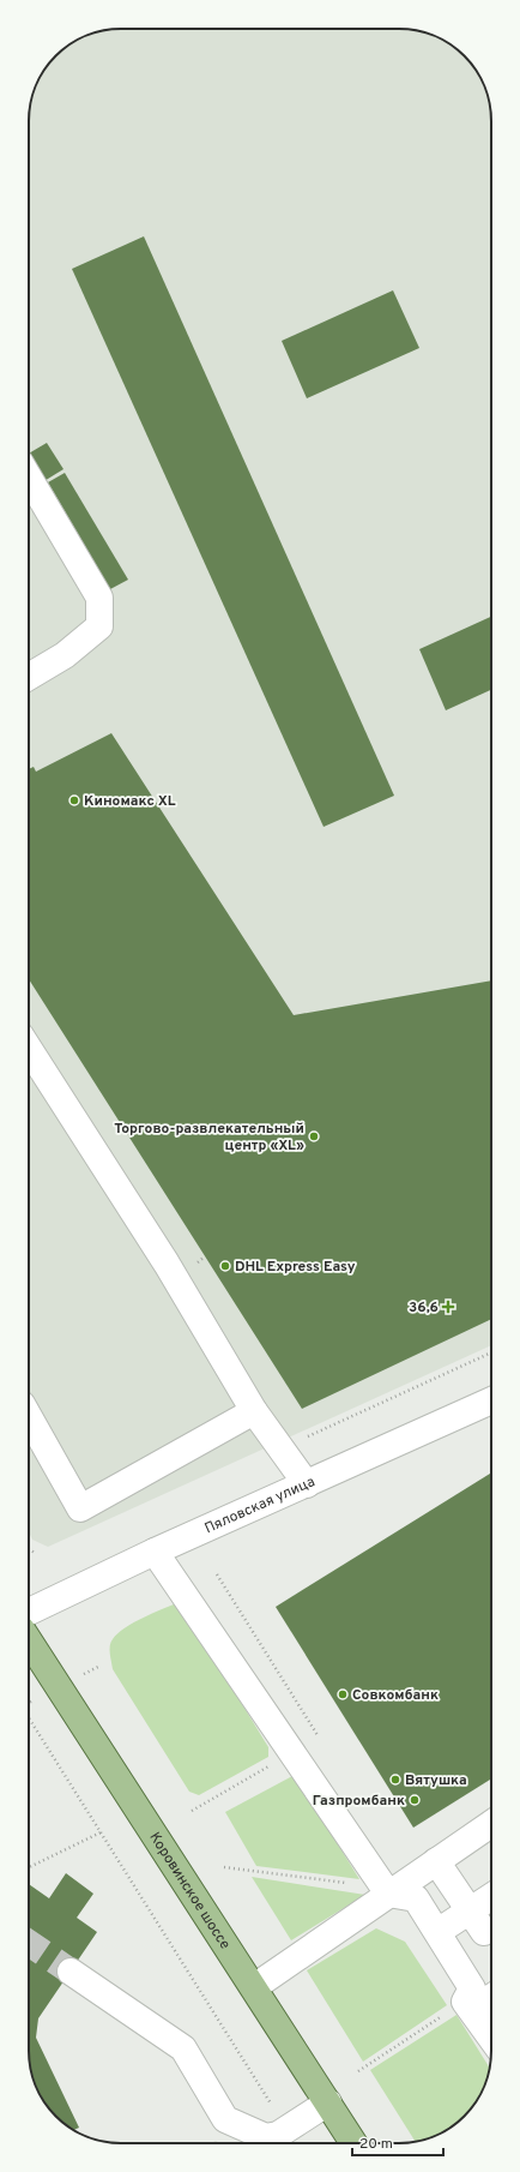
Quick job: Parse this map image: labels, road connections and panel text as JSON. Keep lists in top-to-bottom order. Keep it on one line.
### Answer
{"streets":{"main road":["Коровинское шоссе"],"street":["Пяловская улица"]},"places":{"other":["Киномакс XL","Торгово-развлекательный центр «XL»","DHL Express Easy","Совкомбанк","Вятушка","Газпромбанк"],"health":["36,6"]},"scale_bar":"20 m"}
